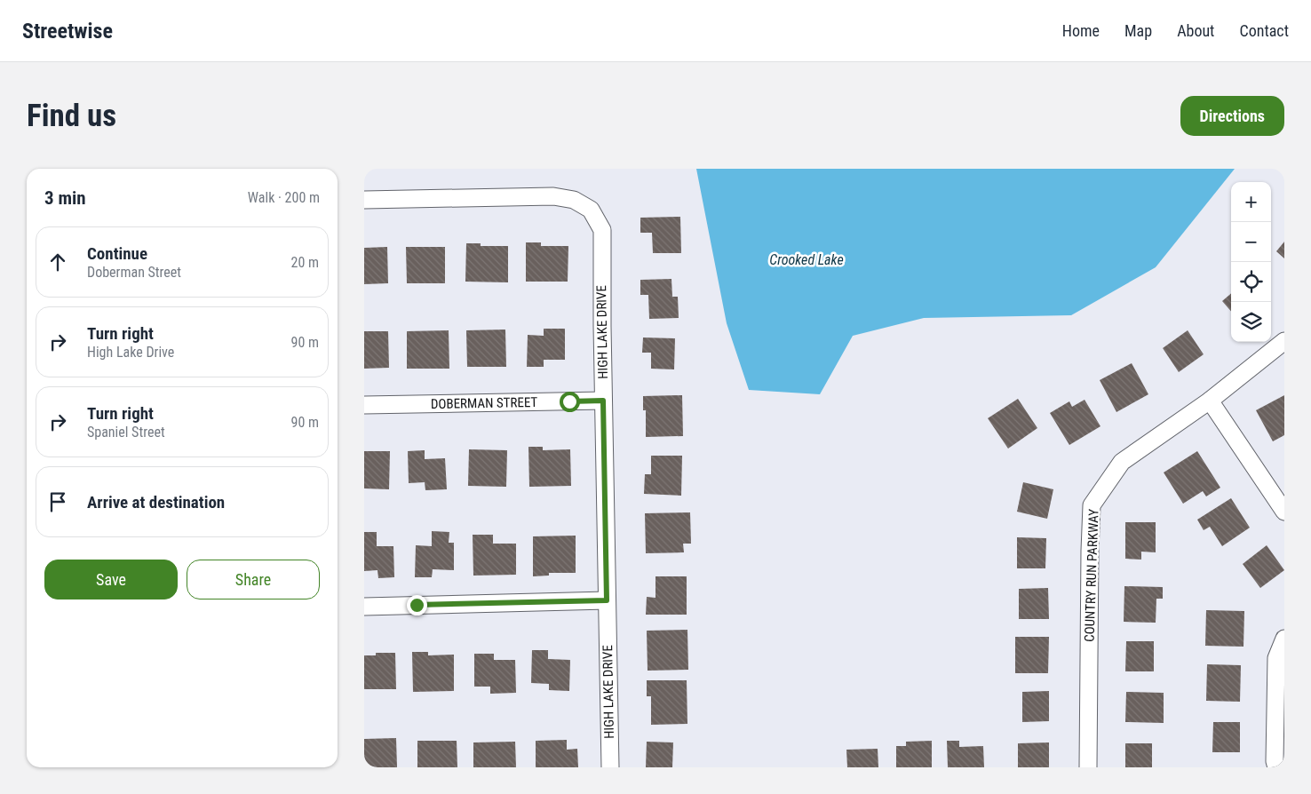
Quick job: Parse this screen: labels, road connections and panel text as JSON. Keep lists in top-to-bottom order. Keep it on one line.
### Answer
{"streets":{"street":["HIGH LAKE DRIVE","DOBERMAN STREET","COUNTRY RUN PARKWAY"]},"crossings":[["HIGH LAKE DRIVE","DOBERMAN STREET"]],"water":["Crooked Lake"],"page":{"header":"Streetwise","nav":["Home","Map","About","Contact"],"buttons":["Directions",["Save","Share"]],"title":"Find us","heading":["3 min","Walk · 200 m"],"map_buttons":["+","−"],"list":[["Continue","Doberman Street","20 m"],["Turn right","High Lake Drive","90 m"],["Turn right","Spaniel Street","90 m"],"Arrive at destination"]}}
